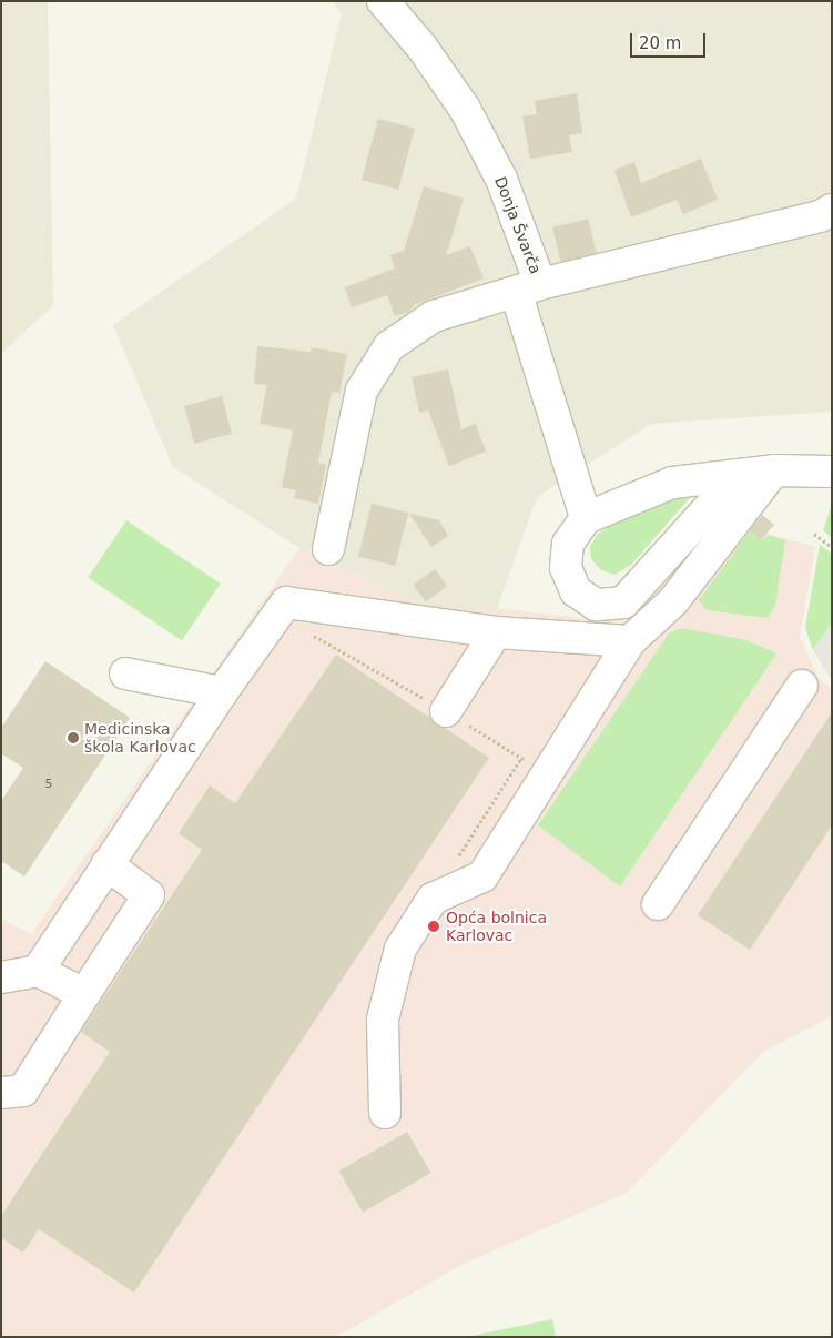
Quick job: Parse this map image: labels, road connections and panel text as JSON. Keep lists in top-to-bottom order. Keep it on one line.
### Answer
{"streets":{"street":["Donja Švarča"]},"places":["Medicinska škola Karlovac","Opća bolnica Karlovac"],"house_numbers":["5"],"scale_bar":"20 m"}
